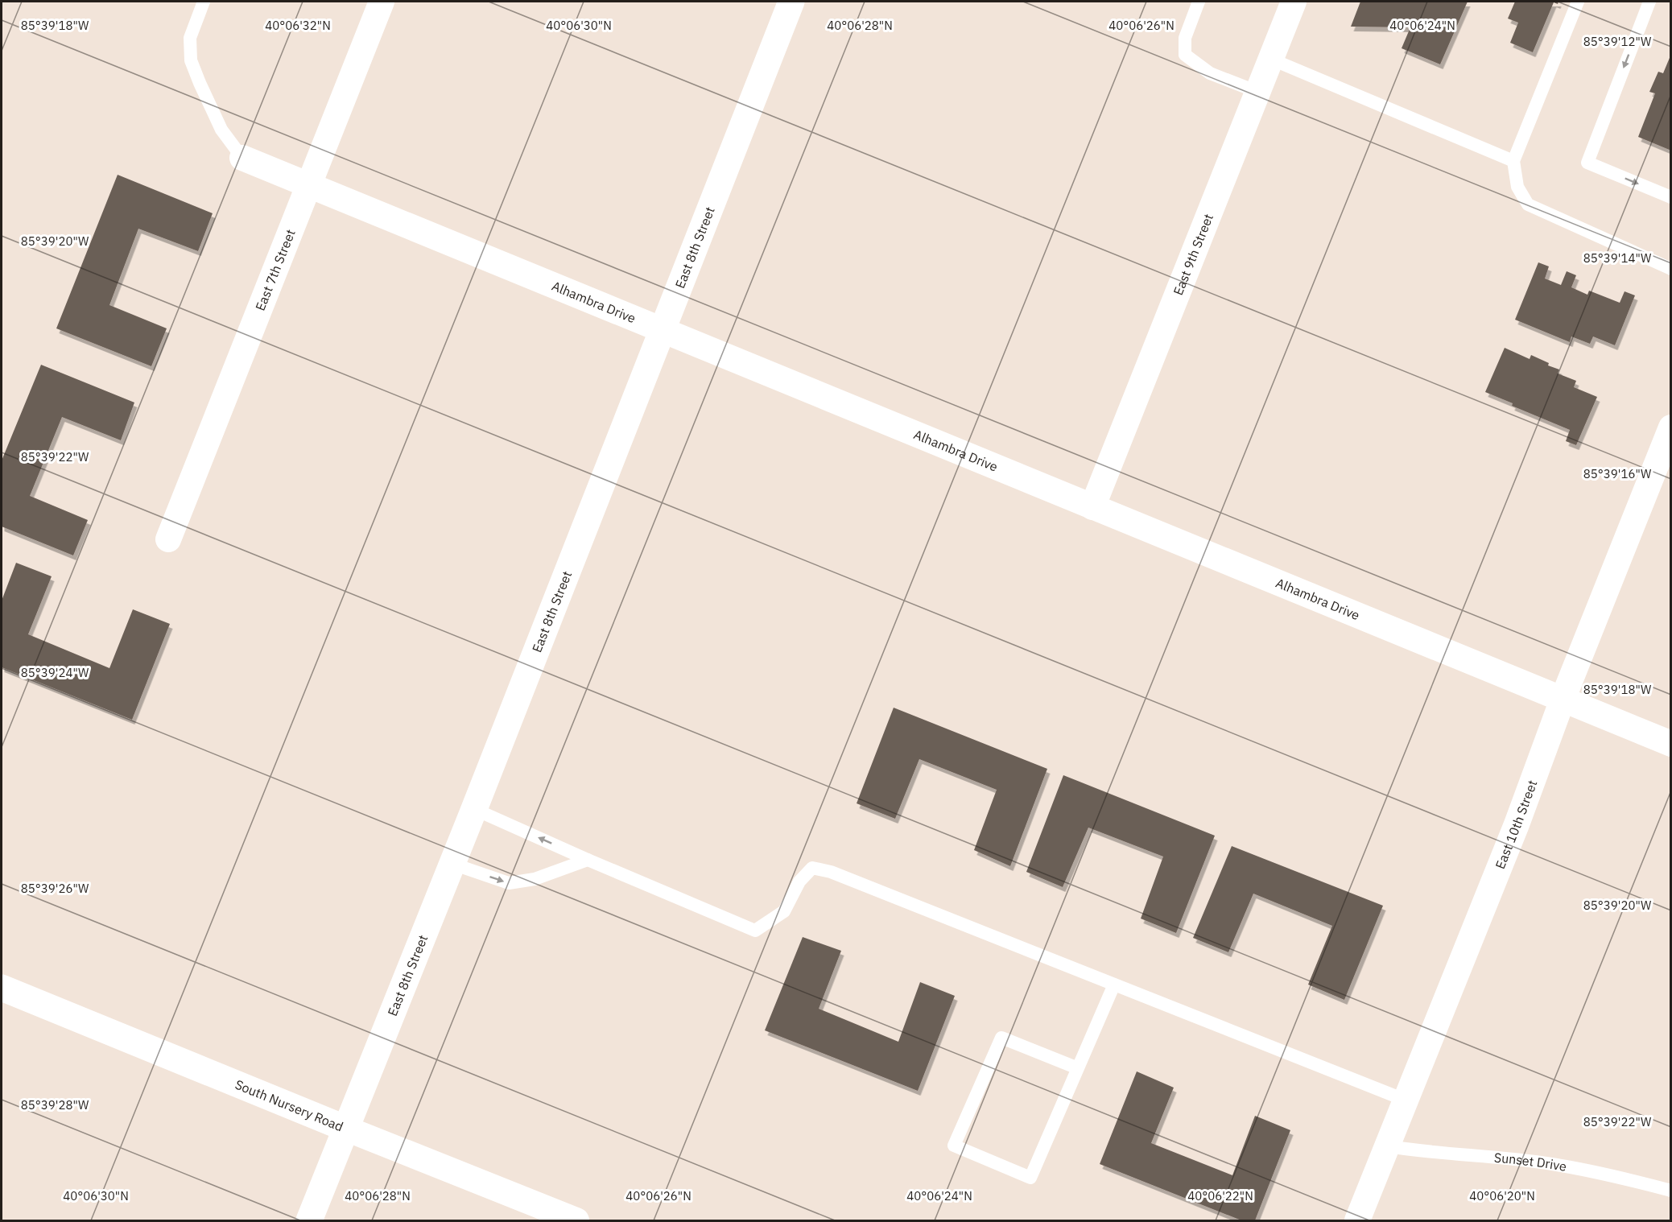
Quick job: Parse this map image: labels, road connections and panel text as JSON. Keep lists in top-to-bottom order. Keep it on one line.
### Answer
{"streets":{"main road":["East 8th Street","South Nursery Road"],"street":["East 9th Street","East 7th Street","Alhambra Drive","East 10th Street"],"lane":["Sunset Drive"]},"crossings":[["East 8th Street","Alhambra Drive"],["East 8th Street","South Nursery Road"],["East 9th Street","Alhambra Drive"],["East 7th Street","Alhambra Drive"],["Alhambra Drive","East 10th Street"],["East 10th Street","Sunset Drive"]],"coordinates":["85°39'18\"W","40°06'32\"N","40°06'30\"N","40°06'28\"N","40°06'26\"N","40°06'24\"N","85°39'12\"W","85°39'20\"W","85°39'14\"W","85°39'22\"W","85°39'16\"W","85°39'24\"W","85°39'26\"W","85°39'28\"W","40°06'22\"N","40°06'20\"N"]}
